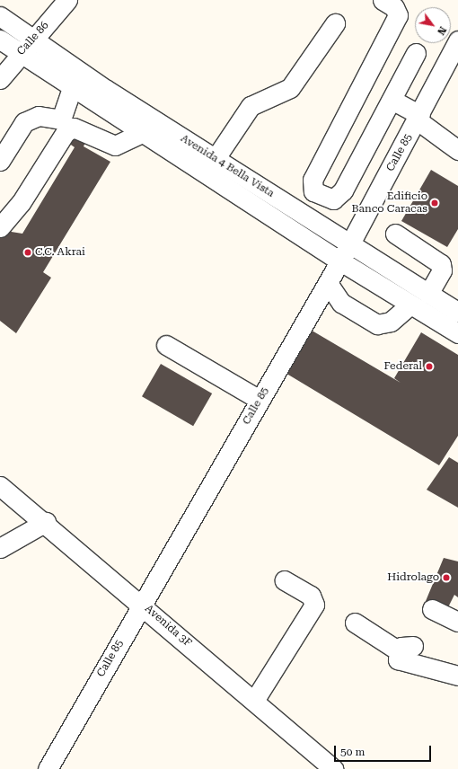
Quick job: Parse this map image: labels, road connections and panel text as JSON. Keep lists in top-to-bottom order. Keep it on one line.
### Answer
{"streets":{"street":["Calle 86","Calle 85","Avenida 4 Bella Vista","Avenida 3F"]},"crossings":[["Calle 86","Avenida 4 Bella Vista"],["Calle 85","Avenida 4 Bella Vista"],["Calle 85","Avenida 3F"]],"places":["Edificio Banco Caracas","C.C. Akrai","Federal","Hidrolago"],"scale_bar":"50 m","north":"bottom right"}
